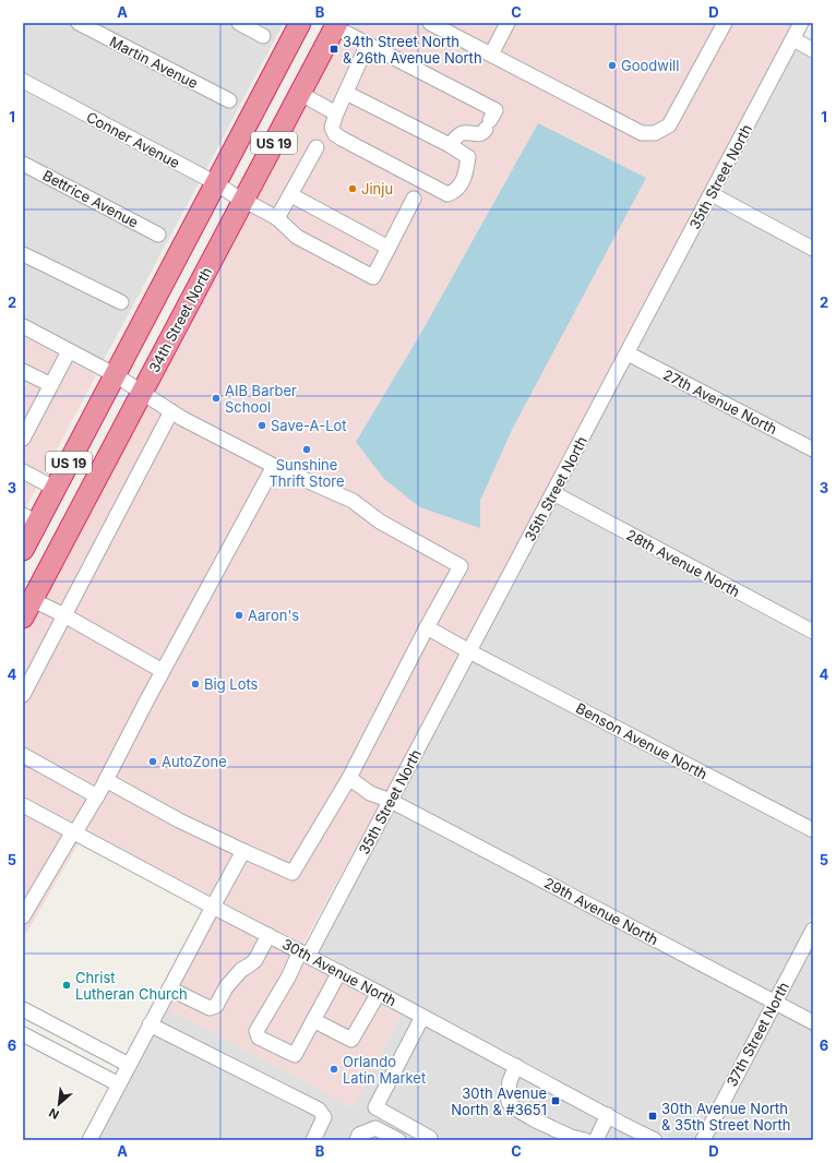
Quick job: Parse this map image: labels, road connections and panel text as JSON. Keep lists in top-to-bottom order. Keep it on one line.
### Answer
{"streets":{"highway":["US 19","34th Street North"],"street":["Martin Avenue","Conner Avenue","35th Street North","Bettrice Avenue","27th Avenue North","28th Avenue North","Benson Avenue North","29th Avenue North","30th Avenue North","37th Street North"]},"crossings":[["Conner Avenue","US 19"],["Conner Avenue","34th Street North"],["35th Street North","27th Avenue North"],["35th Street North","28th Avenue North"],["35th Street North","Benson Avenue North"],["35th Street North","29th Avenue North"],["35th Street North","30th Avenue North"],["29th Avenue North","37th Street North"]],"places":{"transit":["34th Street North & 26th Avenue North","30th Avenue North & #3651","30th Avenue North & 35th Street North"],"other":["Goodwill","Jinju","AIB Barber School","Save-A-Lot","Sunshine Thrift Store","Aaron's","Big Lots","AutoZone","Christ Lutheran Church","Orlando Latin Market"]},"north":"bottom left","grid":{"columns":["A","B","C","D"],"rows":["1","2","3","4","5","6"]}}
